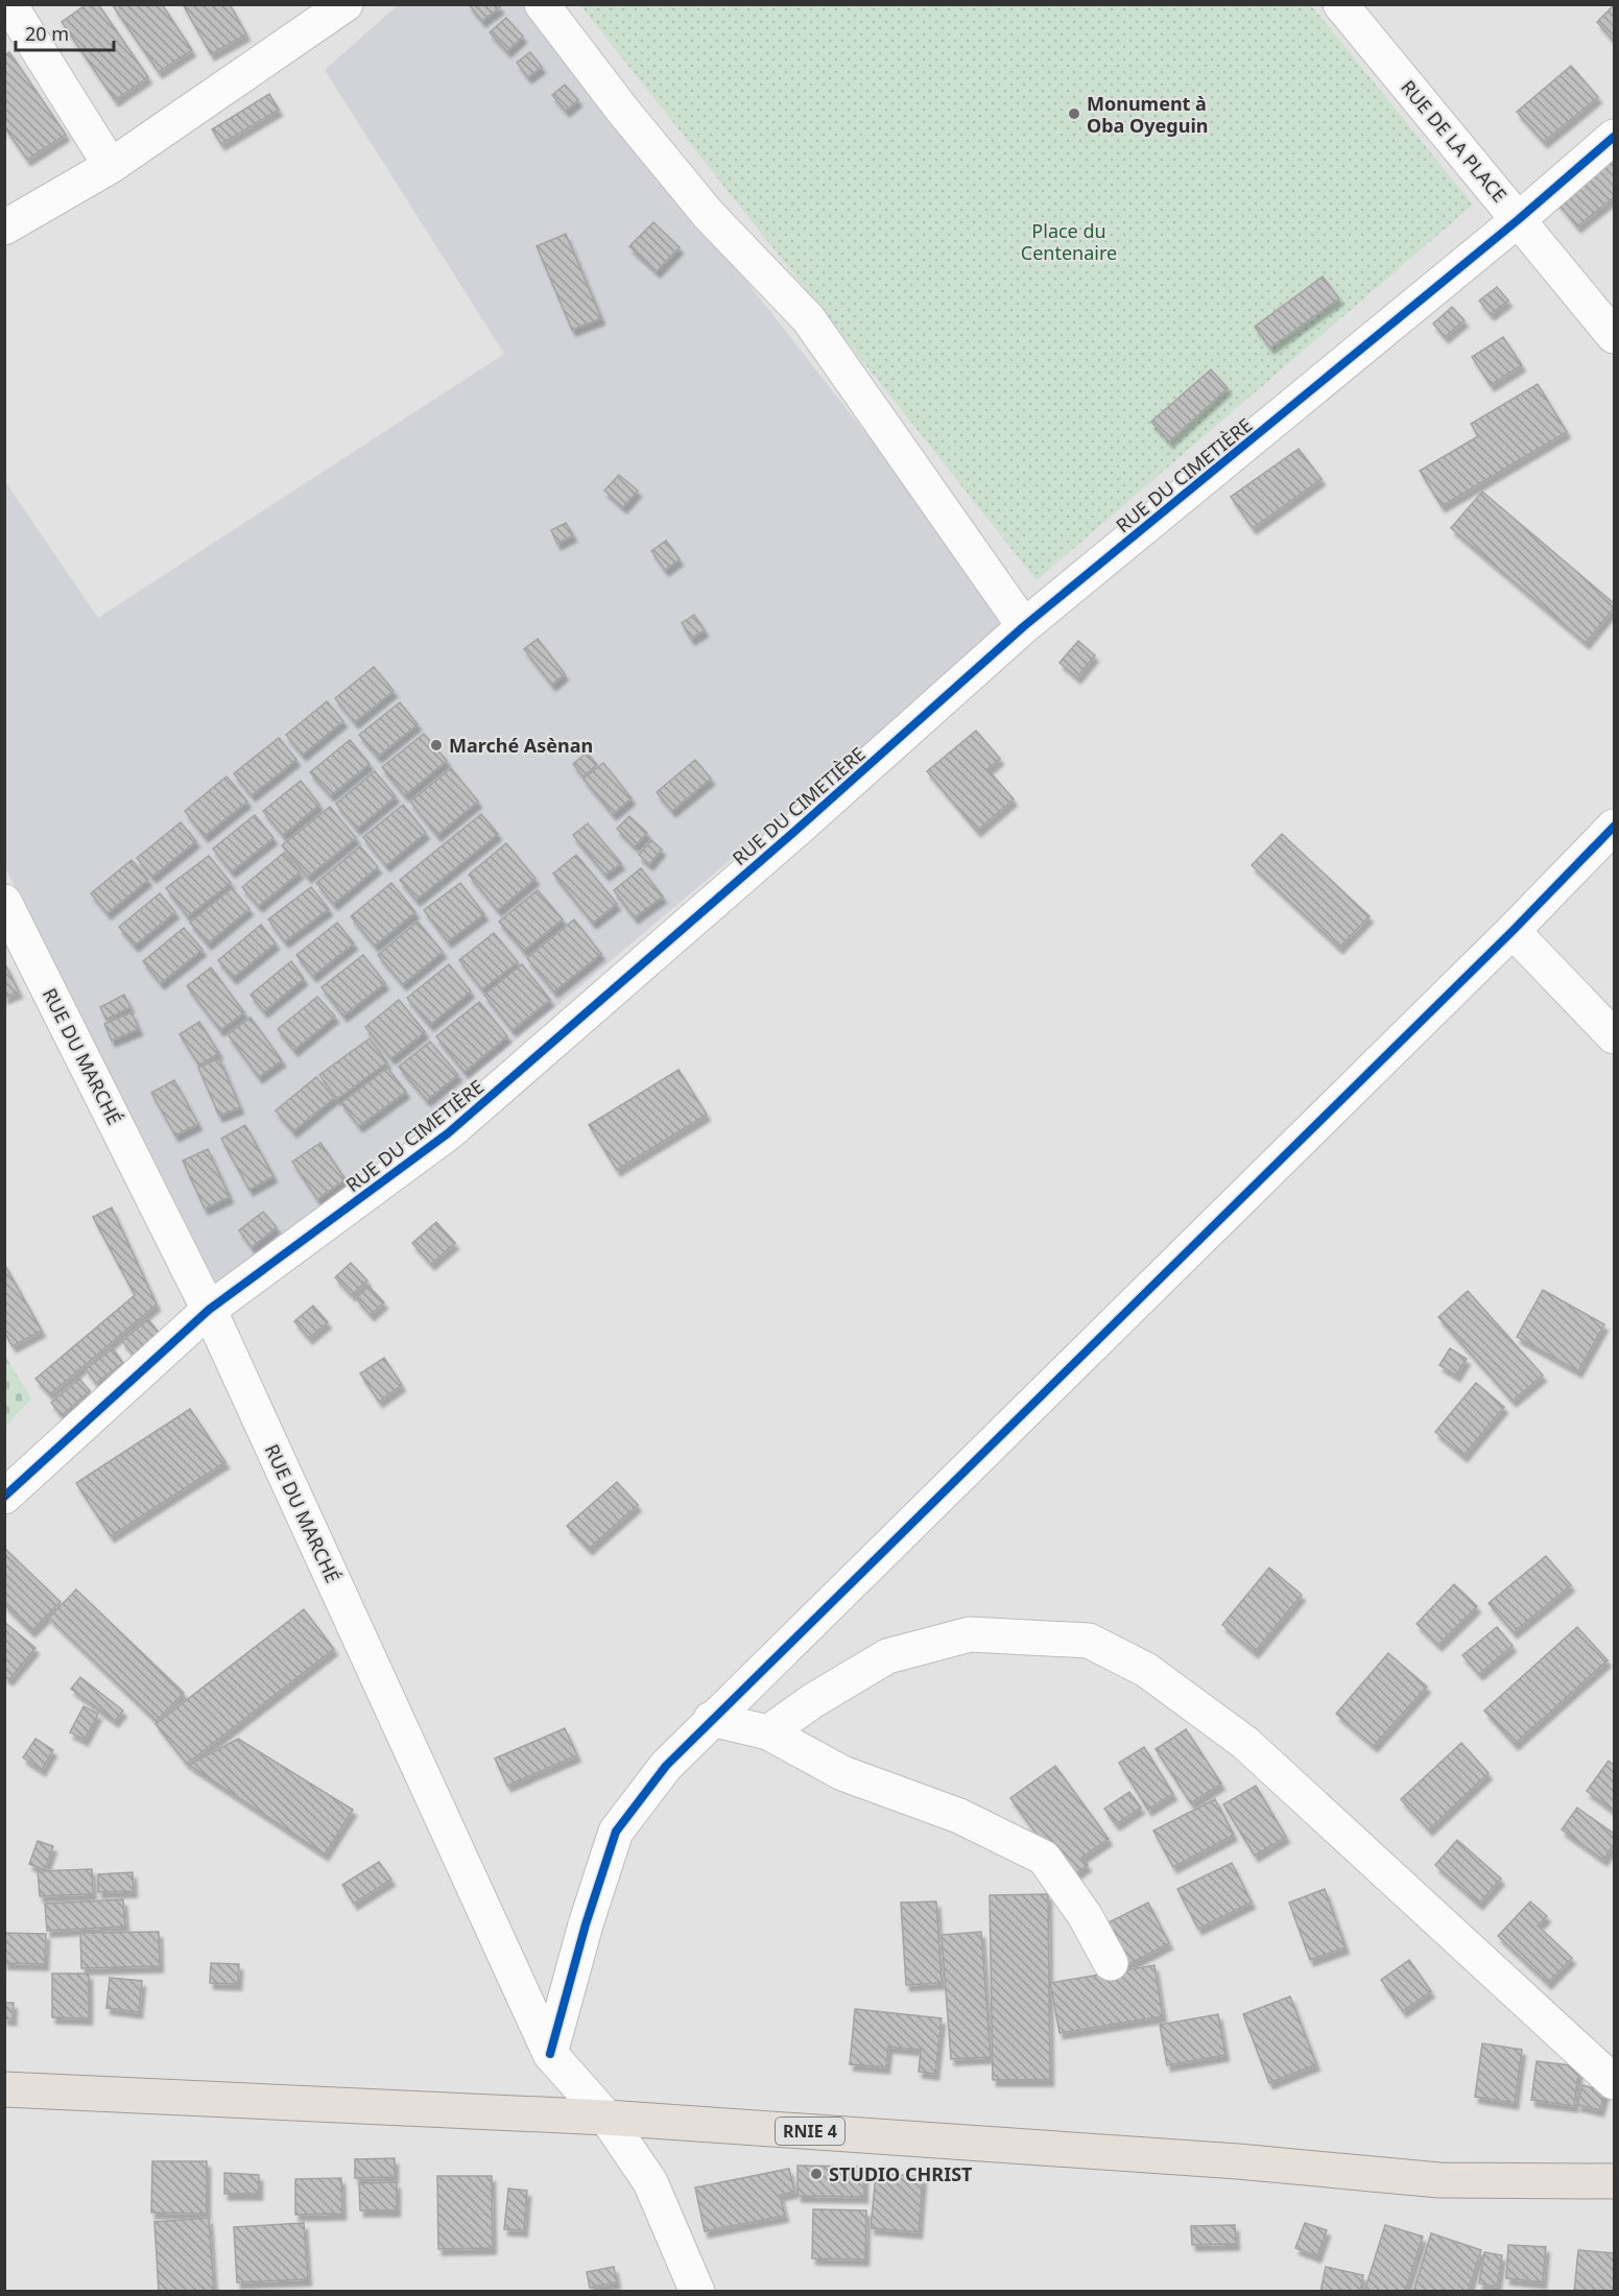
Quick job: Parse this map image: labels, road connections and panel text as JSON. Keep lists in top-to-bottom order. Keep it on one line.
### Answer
{"streets":{"main road":["RNIE 4"],"street":["RUE DE LA PLACE","RUE DU CIMETIÈRE","RUE DU MARCHÉ"]},"crossings":[["RUE DE LA PLACE","RUE DU CIMETIÈRE"],["RUE DU CIMETIÈRE","RUE DU MARCHÉ"],["RUE DU MARCHÉ","RNIE 4"]],"parks":["Place du Centenaire"],"places":["Monument à Oba Oyeguin","Marché Asènan","STUDIO CHRIST"],"scale_bar":"20 m"}
